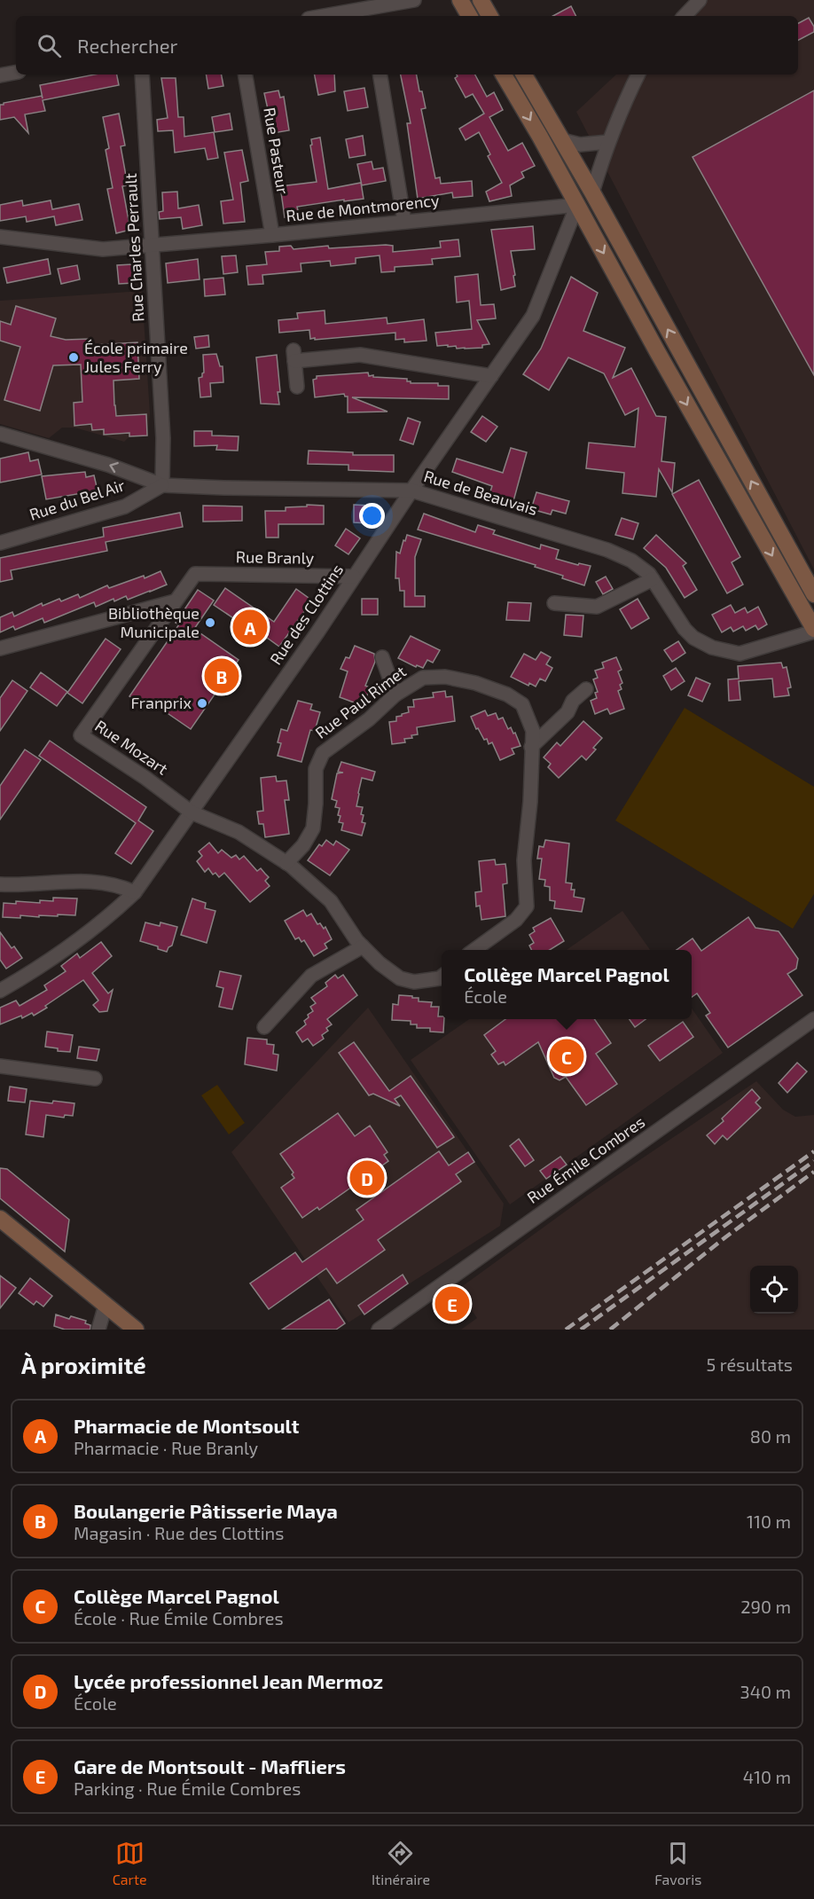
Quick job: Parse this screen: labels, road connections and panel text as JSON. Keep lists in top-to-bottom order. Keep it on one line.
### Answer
{"streets":{"street":["Rue Pasteur","Rue de Montmorency","Rue Charles Perrault","Rue de Beauvais","Rue du Bel Air","Rue Branly","Rue des Clottins","Rue Paul Rimet","Rue Mozart","Rue Émile Combres"]},"crossings":[["Rue Pasteur","Rue de Montmorency"],["Rue de Montmorency","Rue Charles Perrault"],["Rue de Montmorency","Rue des Clottins"],["Rue Charles Perrault","Rue de Beauvais"],["Rue Charles Perrault","Rue du Bel Air"],["Rue de Beauvais","Rue du Bel Air"],["Rue de Beauvais","Rue des Clottins"],["Rue Branly","Rue des Clottins"],["Rue Branly","Rue Mozart"],["Rue des Clottins","Rue Mozart"]],"places":["École primaire Jules Ferry","Bibliothèque Municipale","Franprix"],"page":{"search":"Rechercher","pins":["A","B","C","D","E"],"popup":["Collège Marcel Pagnol","École"],"heading":["À proximité","5 résultats"],"list":[{"mark":"A","name":"Pharmacie de Montsoult","note":"Pharmacie · Rue Branly","value":"80 m"},{"mark":"B","name":"Boulangerie Pâtisserie Maya","note":"Magasin · Rue des Clottins","value":"110 m"},{"mark":"C","name":"Collège Marcel Pagnol","note":"École · Rue Émile Combres","value":"290 m"},{"mark":"D","name":"Lycée professionnel Jean Mermoz","note":"École","value":"340 m"},{"mark":"E","name":"Gare de Montsoult - Maffliers","note":"Parking · Rue Émile Combres","value":"410 m"}],"nav":["Carte","Itinéraire","Favoris"]}}
